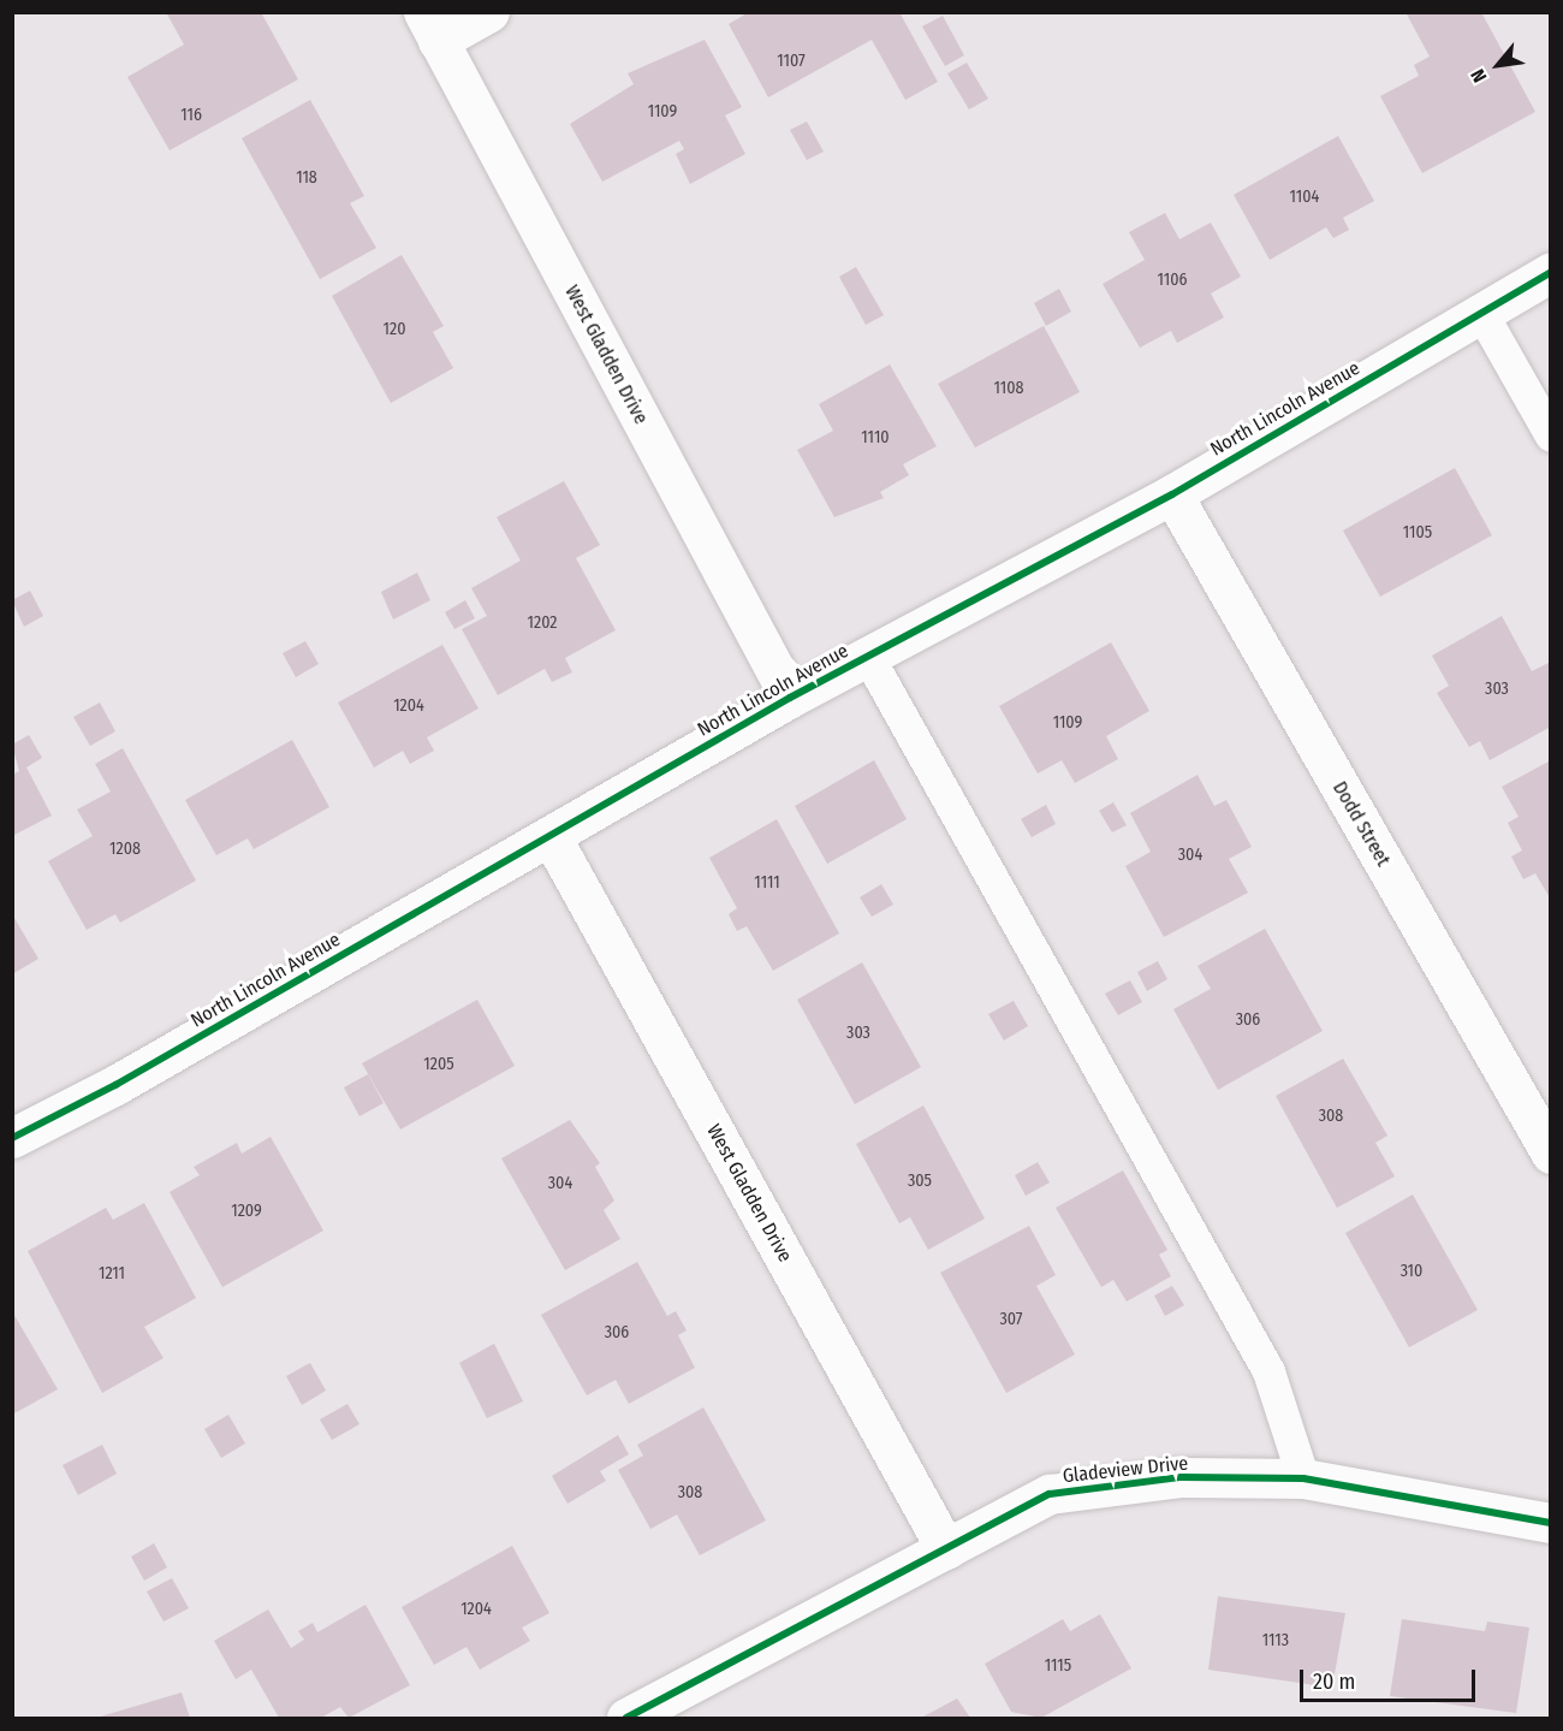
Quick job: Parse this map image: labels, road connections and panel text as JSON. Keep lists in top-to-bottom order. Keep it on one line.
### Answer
{"streets":{"street":["West Gladden Drive","North Lincoln Avenue","Dodd Street","Gladeview Drive"]},"crossings":[["West Gladden Drive","North Lincoln Avenue"],["West Gladden Drive","Gladeview Drive"],["North Lincoln Avenue","Dodd Street"]],"house_numbers":["1107","1109","116","118","1104","1106","120","1108","1110","1105","1202","303","1204","1109","1208","304","1111","306","303","1205","308","305","304","1209","310","1211","307","306","308","1204","1113","1115"],"scale_bar":"20 m","north":"bottom left"}
